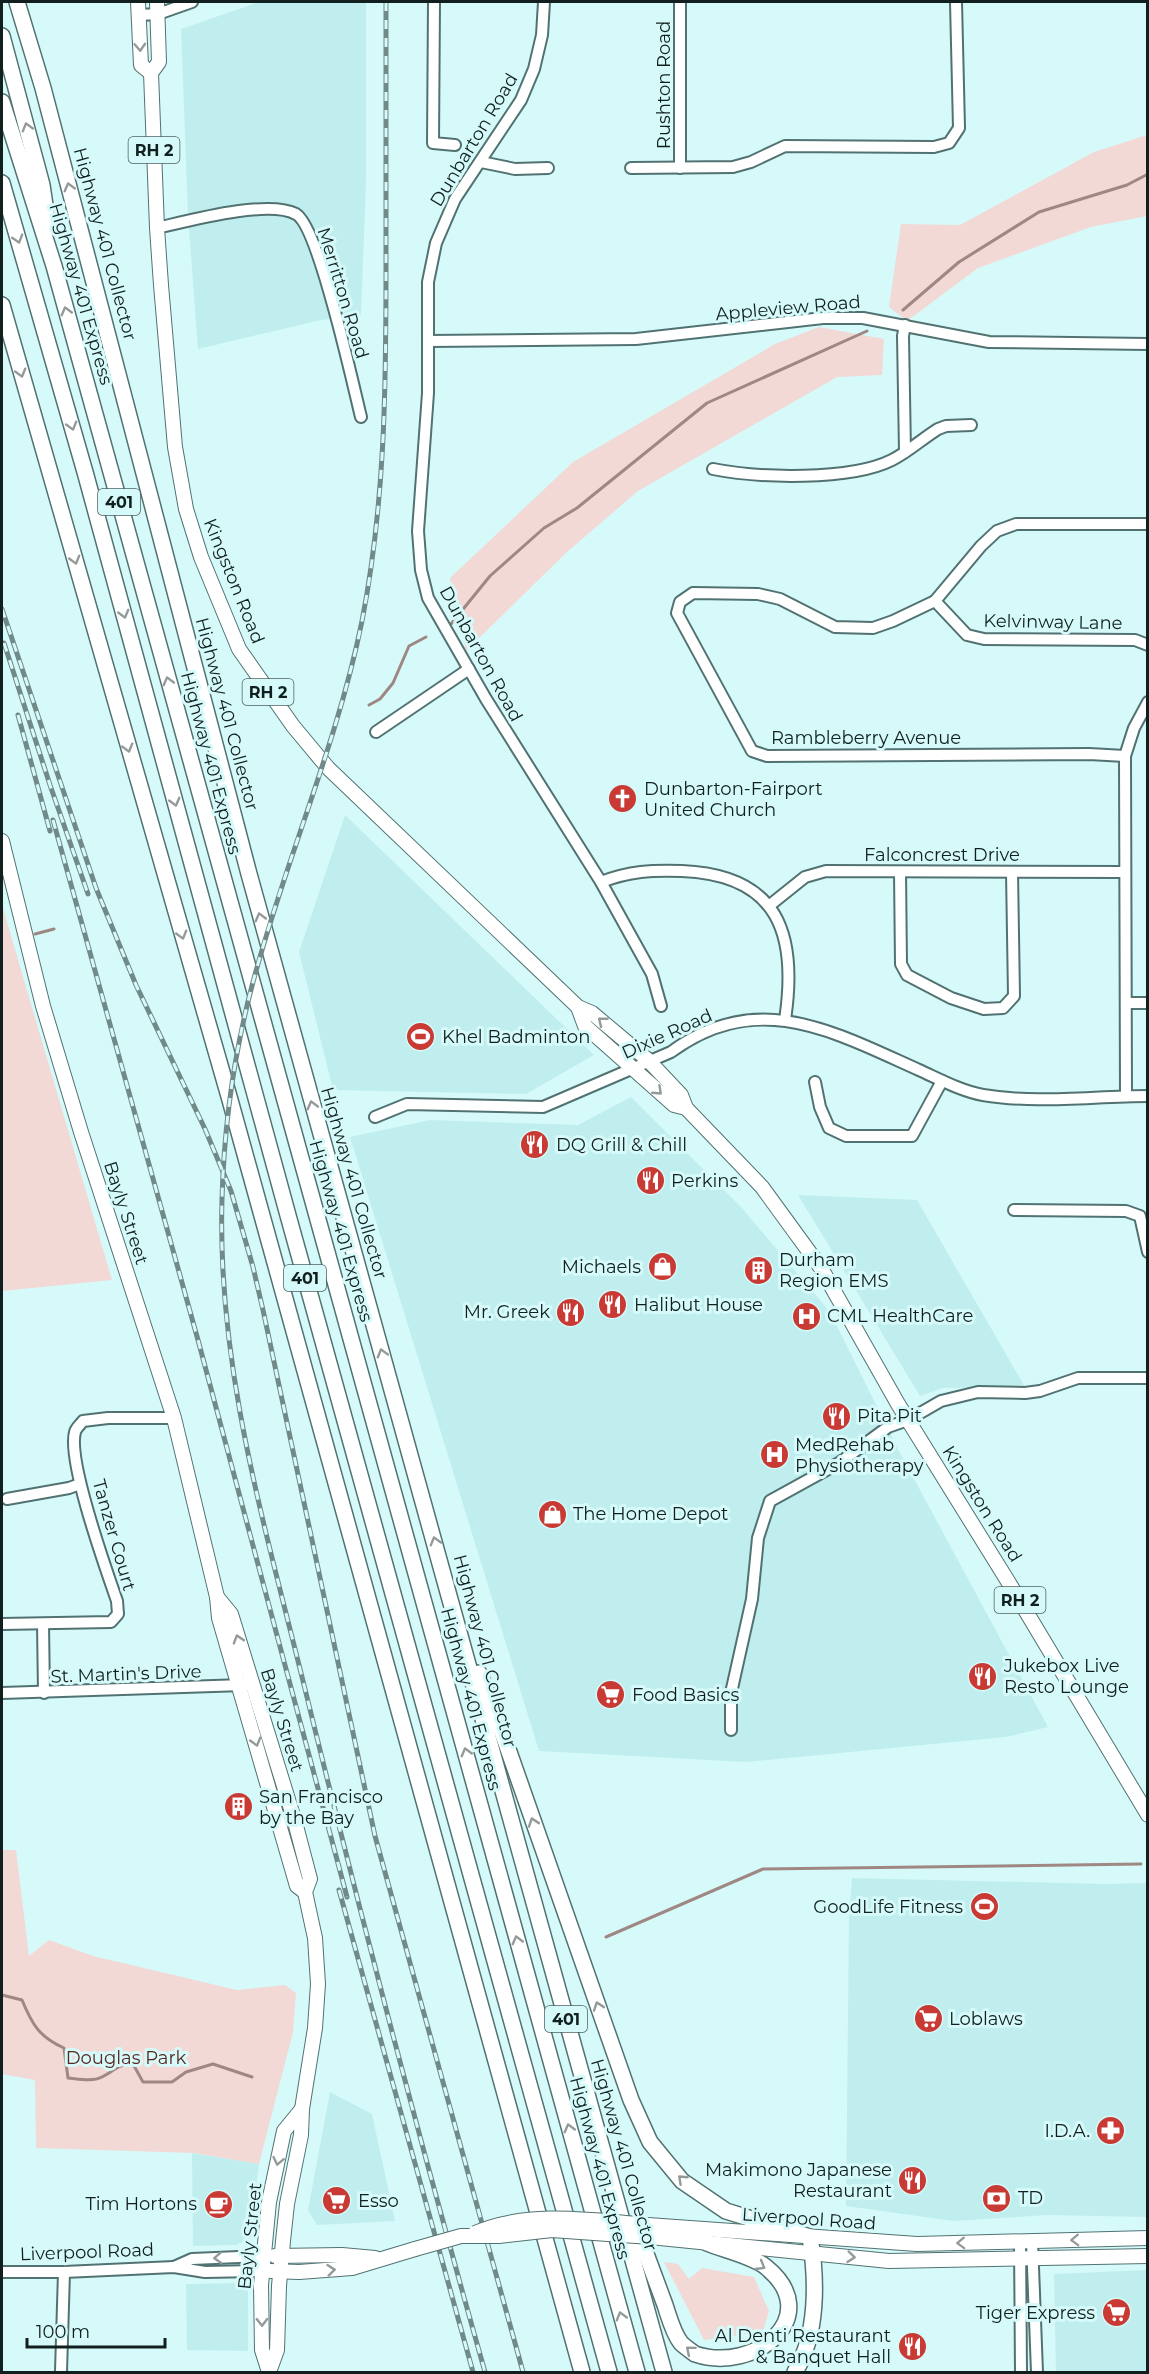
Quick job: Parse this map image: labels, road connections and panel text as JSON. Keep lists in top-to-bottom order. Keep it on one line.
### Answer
{"streets":{"highway":["Highway 401 Collector","Highway 401 Express","401"],"main road":["RH 2","Kingston Road","Bayly Street","Liverpool Road"],"street":["Rushton Road","Dunbarton Road","Merritton Road","Appleview Road","Kelvinway Lane","Rambleberry Avenue","Falconcrest Drive","Dixie Road","Tanzer Court","St. Martin's Drive"]},"crossings":[["Dunbarton Road","Appleview Road"],["Merritton Road","Kingston Road"],["Kingston Road","Dixie Road"],["Kelvinway Lane","Rambleberry Avenue"],["Bayly Street","Tanzer Court"],["Bayly Street","St. Martin's Drive"],["Bayly Street","Liverpool Road"]],"parks":["Douglas Park"],"places":{"church":["Dunbarton-Fairport United Church"],"sports":["Khel Badminton","GoodLife Fitness"],"restaurant":["DQ Grill & Chill","Perkins","Halibut House","Mr. Greek","Pita Pit","Jukebox Live Resto Lounge","Makimono Japanese Restaurant","Al Denti Restaurant & Banquet Hall"],"shop":["Michaels","The Home Depot"],"building":["Durham Region EMS","San Francisco by the Bay"],"hospital":["CML HealthCare","MedRehab Physiotherapy"],"supermarket":["Food Basics","Loblaws","Esso","Tiger Express"],"pharmacy":["I.D.A."],"bank":["TD"],"cafe":["Tim Hortons"]},"scale_bar":"100 m"}
